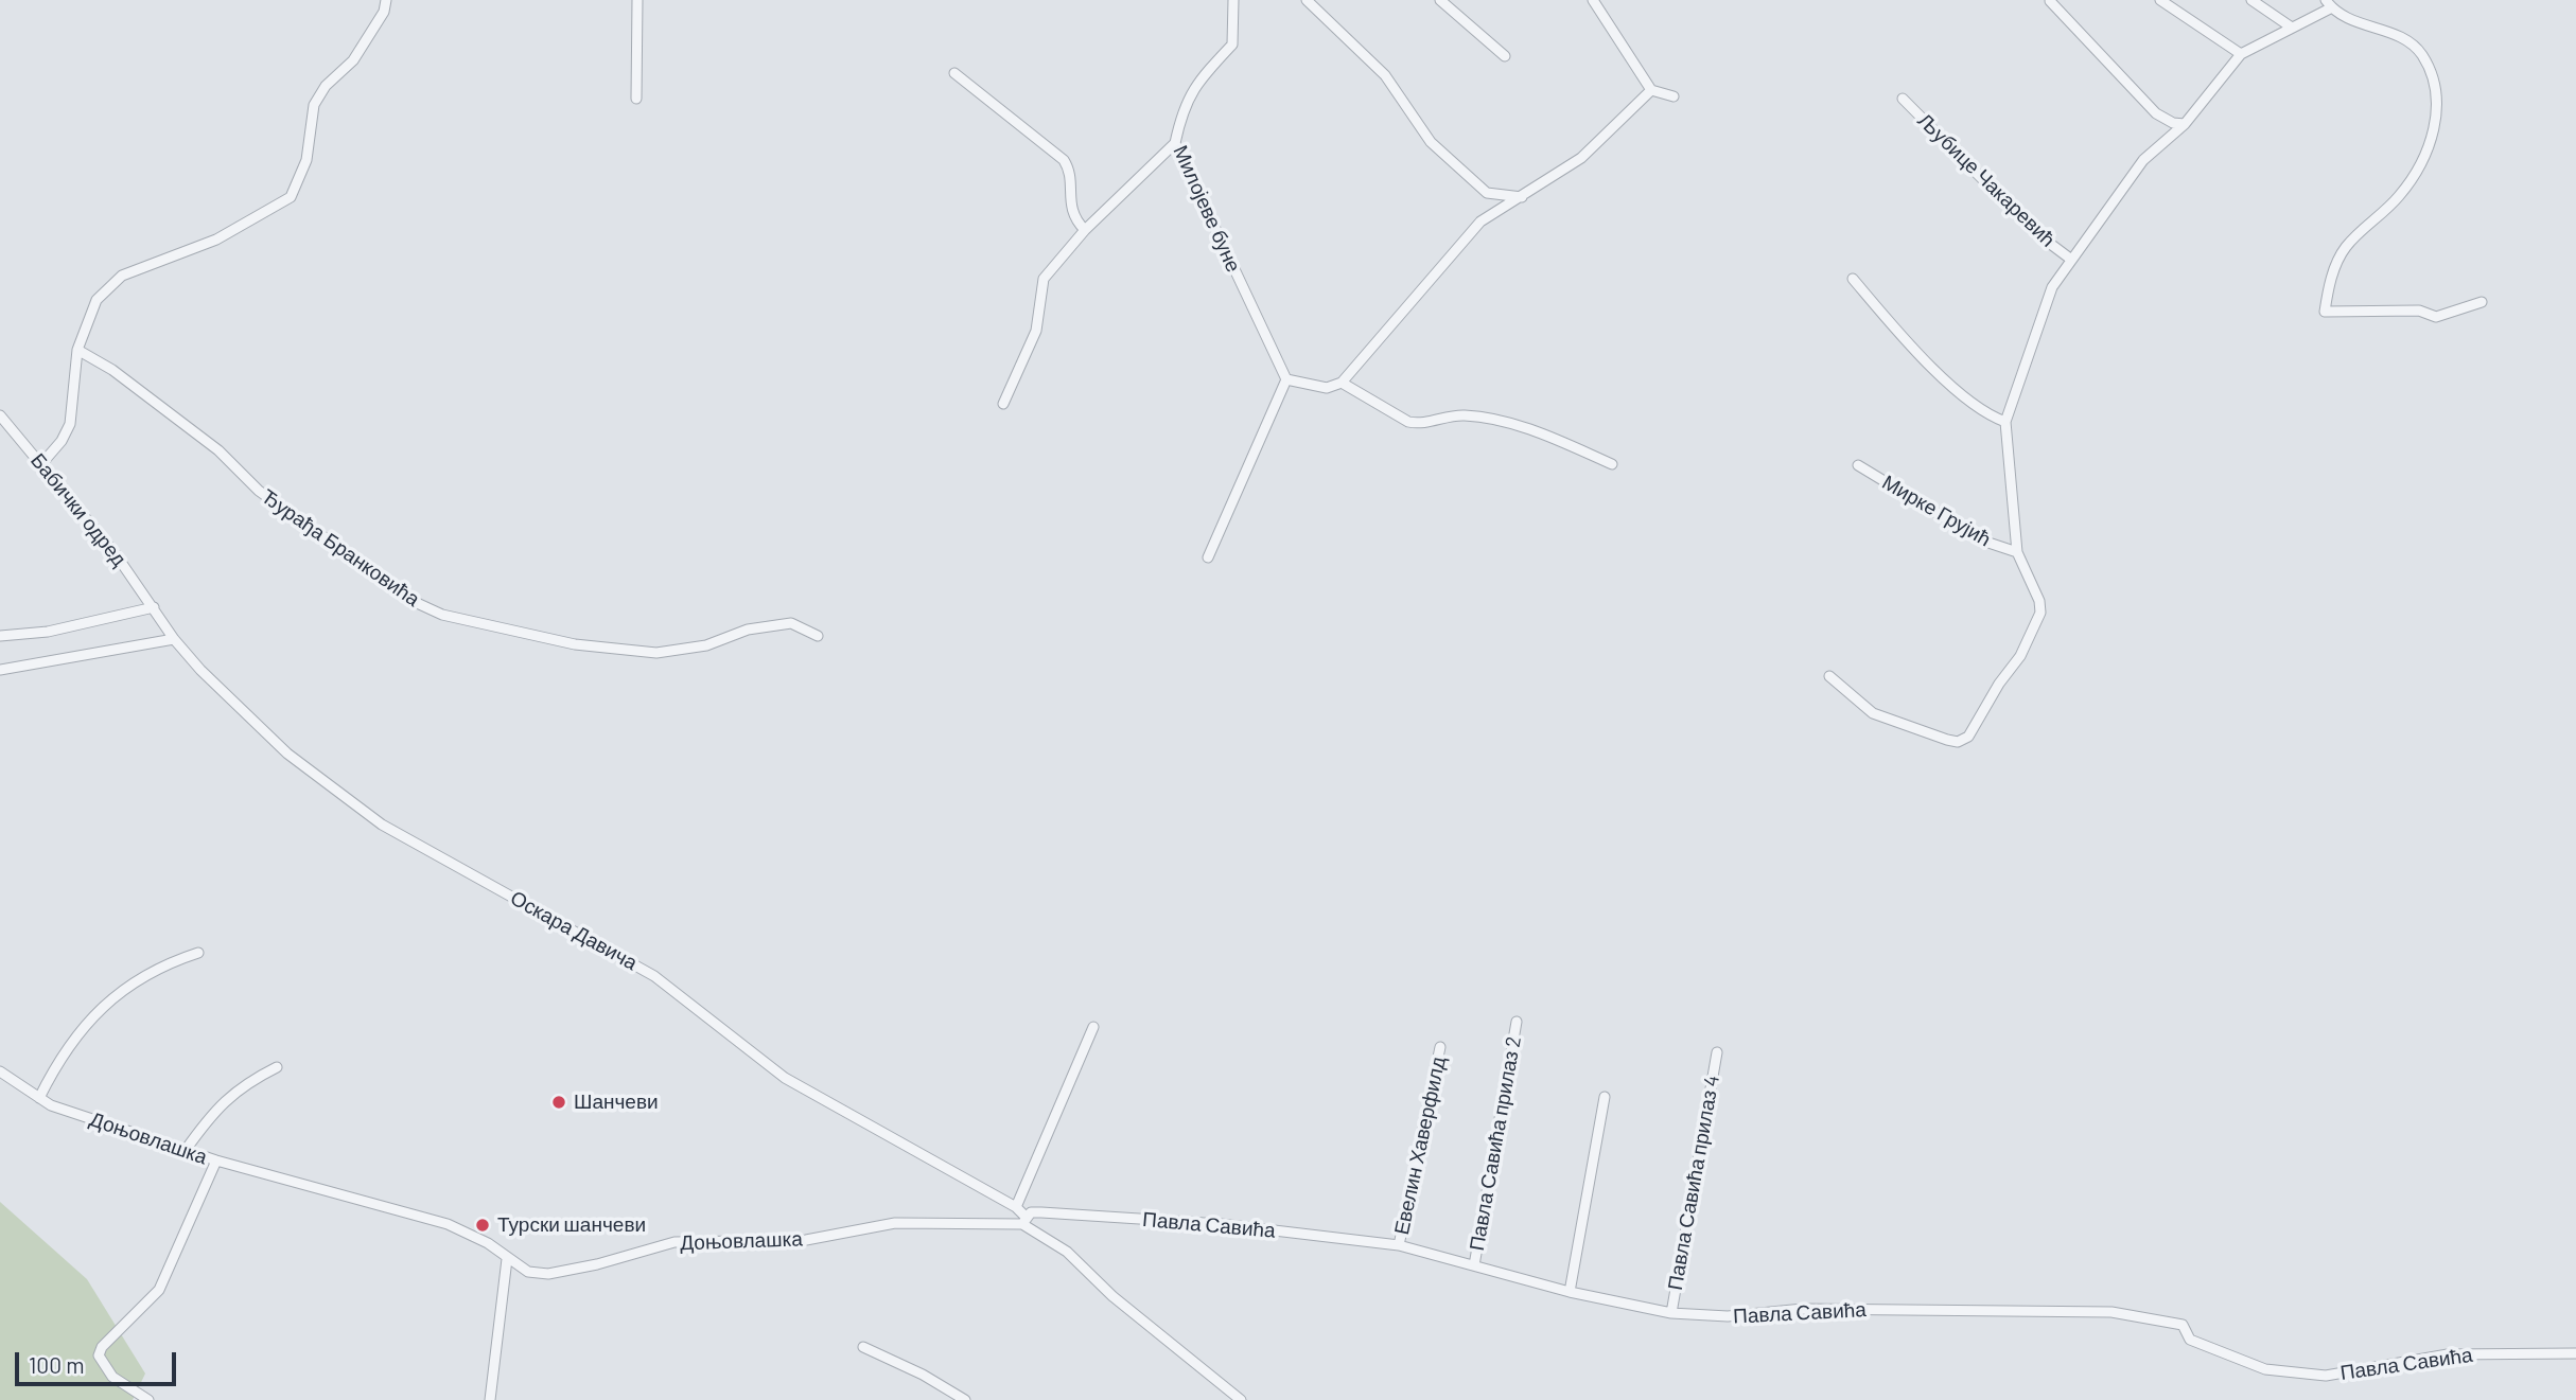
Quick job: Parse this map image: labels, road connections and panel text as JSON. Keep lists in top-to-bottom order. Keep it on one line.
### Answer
{"streets":{"street":["Љубице Чакаревић","Милојеве буне","Бабички одред","Мирке Грујић","Ђурађа Бранковића","Оскара Давича","Доњовлашка","Павла Савића прилаз 2","Евелин Хаверфилд","Павла Савића прилаз 4","Павла Савића"]},"crossings":[["Бабички одред","Оскара Давича"],["Оскара Давича","Доњовлашка"],["Оскара Давича","Павла Савића"],["Доњовлашка","Павла Савића"],["Павла Савића прилаз 2","Павла Савића"],["Евелин Хаверфилд","Павла Савића"],["Павла Савића прилаз 4","Павла Савића"]],"places":["Шанчеви","Турски шанчеви"],"scale_bar":"100 m"}
